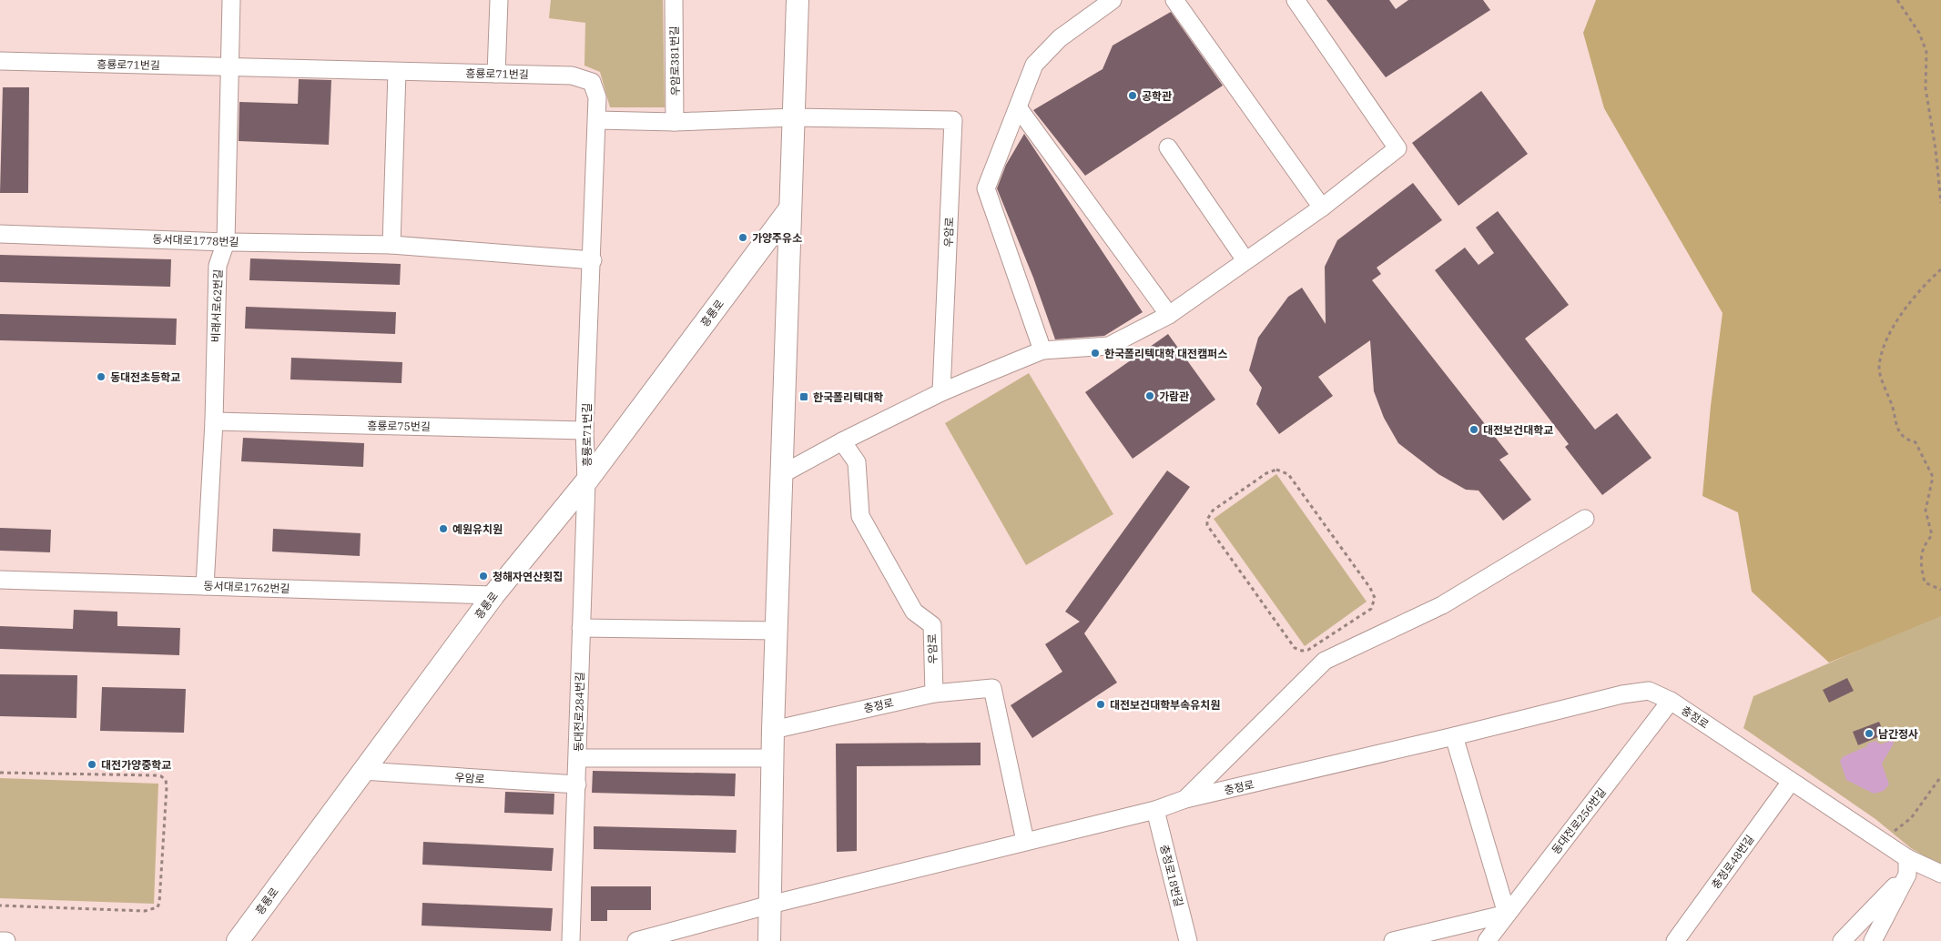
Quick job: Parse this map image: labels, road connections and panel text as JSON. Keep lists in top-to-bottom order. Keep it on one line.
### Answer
{"streets":{"main road":["흥룡로"],"street":["우암로381번길","흥룡로71번길","우암로","동서대로1778번길","비래서로62번길","흥룡로75번길","동서대로1762번길","충정로","동대전로284번길","동대전로256번길","충정로48번길","충정로18번길"]},"crossings":[["우암로381번길","우암로"],["흥룡로71번길","우암로"],["흥룡로71번길","동서대로1778번길"],["흥룡로71번길","비래서로62번길"],["흥룡로71번길","흥룡로"],["흥룡로71번길","흥룡로75번길"],["흥룡로71번길","동대전로284번길"],["우암로","흥룡로"],["우암로","충정로"],["우암로","동대전로284번길"],["동서대로1778번길","비래서로62번길"],["비래서로62번길","흥룡로75번길"],["비래서로62번길","동서대로1762번길"],["흥룡로","동서대로1762번길"],["흥룡로","동대전로284번길"],["충정로","동대전로256번길"],["충정로","충정로48번길"],["충정로","충정로18번길"]],"places":{"other":["공학관","가양주유소","한국폴리텍대학 대전캠퍼스","동대전초등학교","가람관","대전보건대학교","예원유치원","청해자연산횟집","대전보건대학부속유치원","남간정사","대전가양중학교"],"transit":["한국폴리텍대학"]}}
